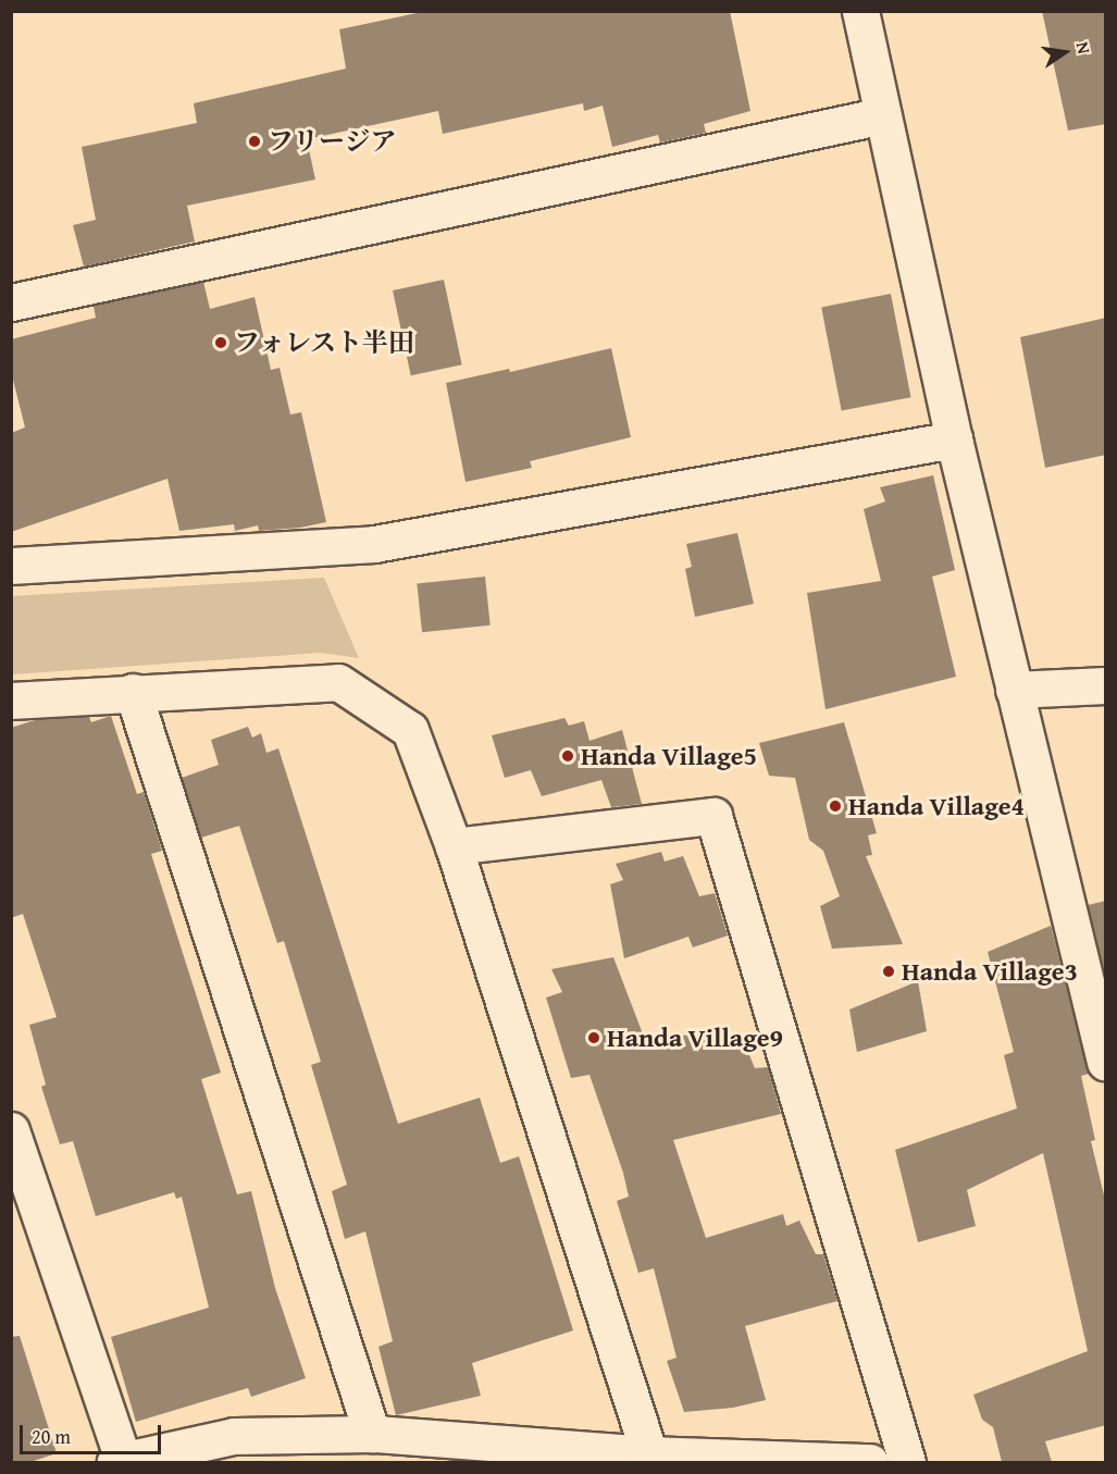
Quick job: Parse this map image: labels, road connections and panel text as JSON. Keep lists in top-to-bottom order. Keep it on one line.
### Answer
{"places":["フリージア","フォレスト半田","Handa Village5","Handa Village4","Handa Village3","Handa Village9"],"scale_bar":"20 m","north":"right"}
